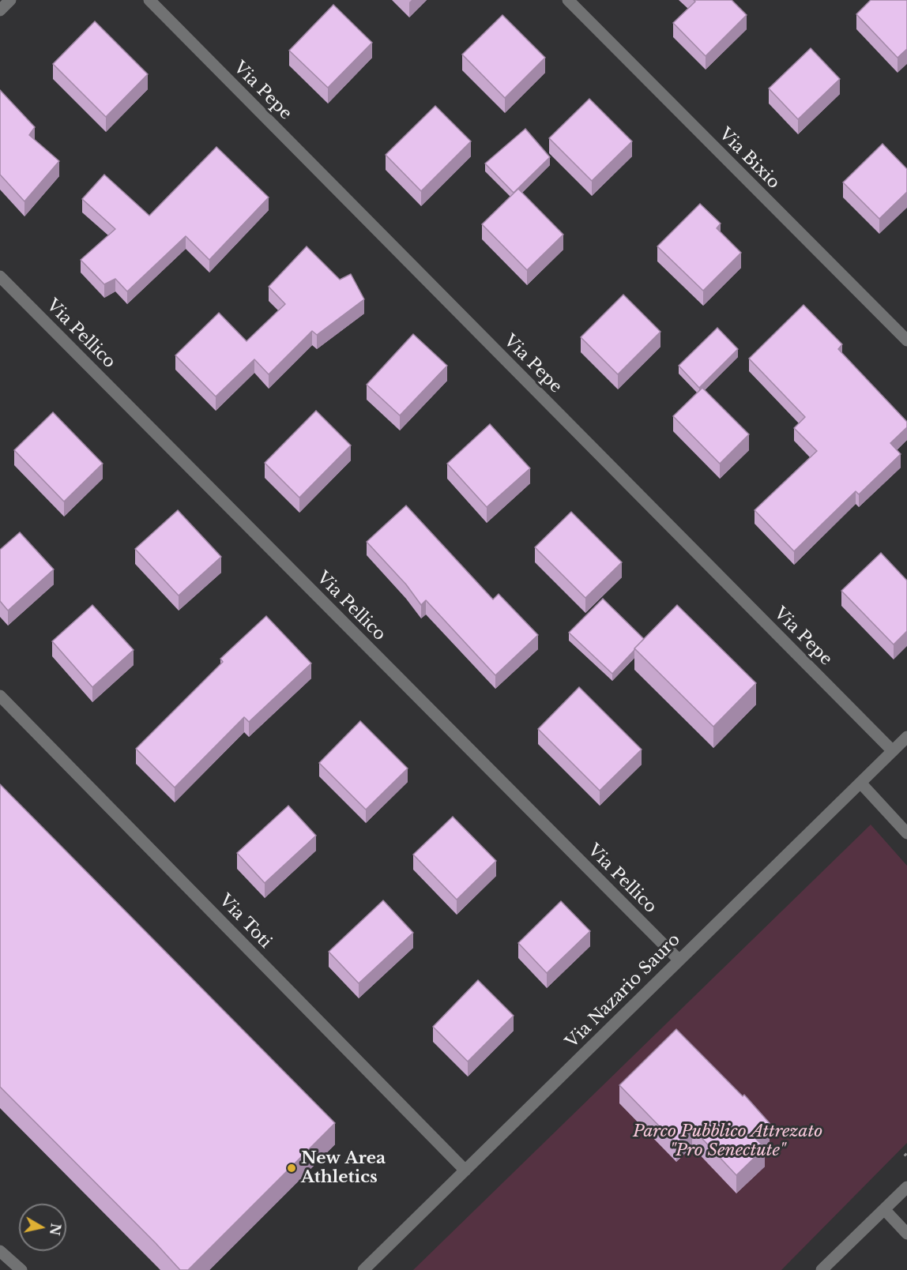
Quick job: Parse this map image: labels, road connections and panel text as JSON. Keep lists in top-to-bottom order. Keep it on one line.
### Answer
{"streets":{"street":["Via Pepe","Via Bixio","Via Pellico","Via Toti","Via Nazario Sauro"]},"crossings":[["Via Pepe","Via Nazario Sauro"],["Via Pellico","Via Nazario Sauro"],["Via Toti","Via Nazario Sauro"]],"parks":["Parco Pubblico Attrezato \"Pro Senectute\""],"places":["New Area Athletics"],"north":"right"}
